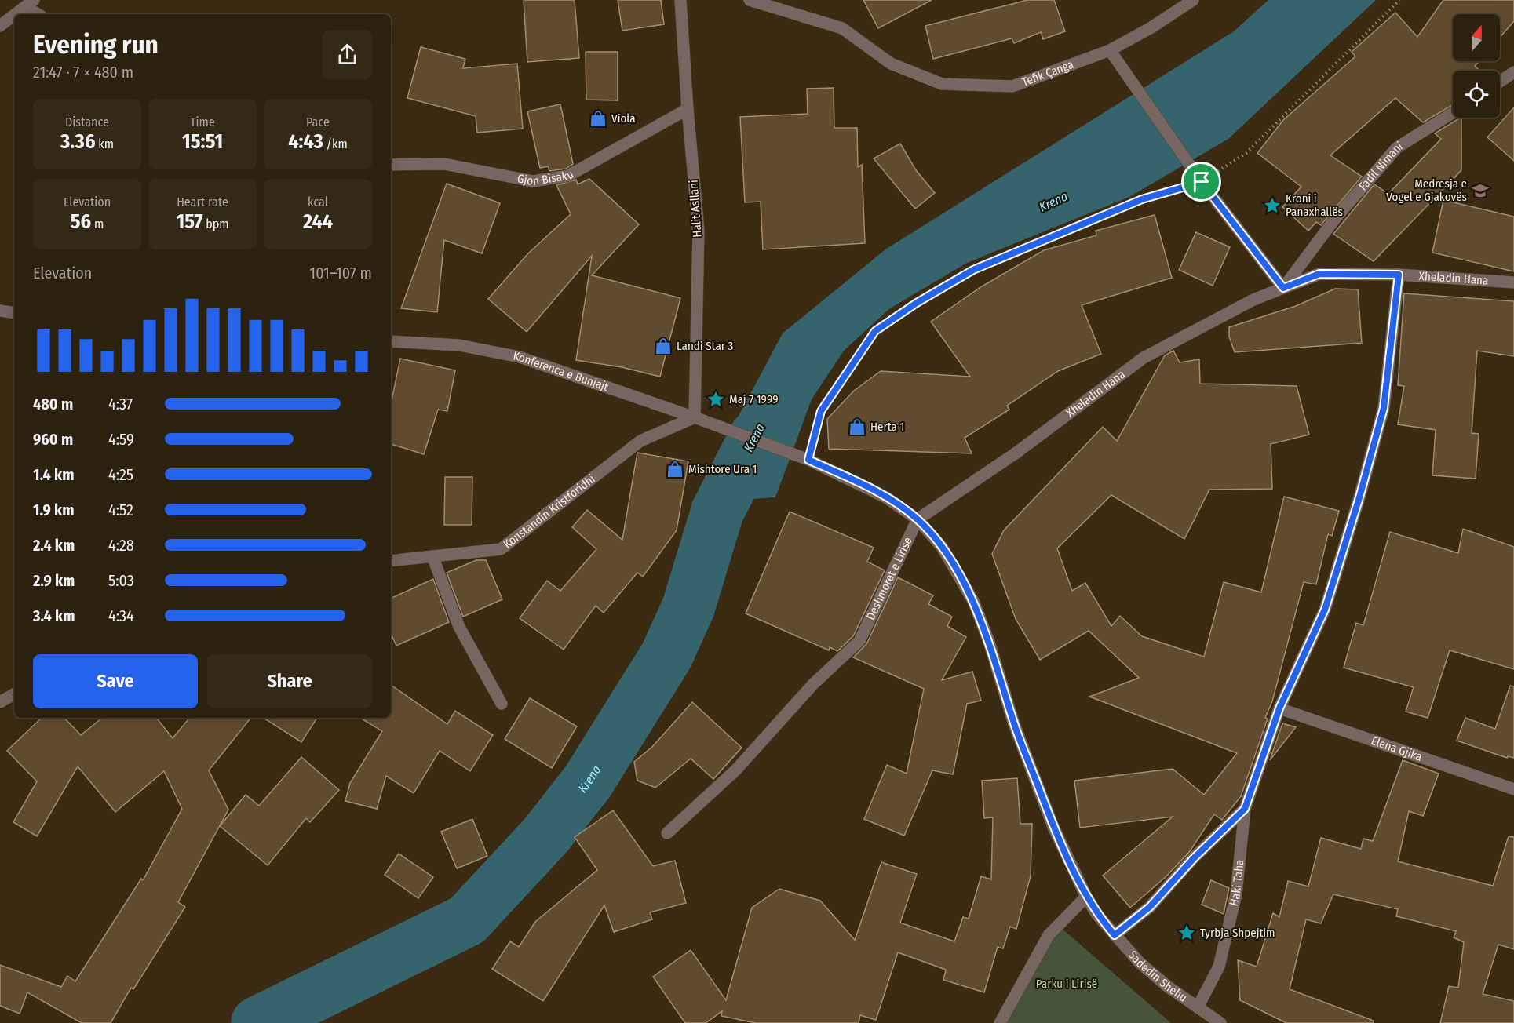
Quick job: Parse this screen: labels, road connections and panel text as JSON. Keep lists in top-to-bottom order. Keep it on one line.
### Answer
{"streets":{"street":["Tefik Çanga","Fadil Nimani","Gjon Bisaku","Halit Asllani","Xheladin Hana","Konferenca e Bunjajt","Konstandin Kristforidhi","Deshmoret e Lirise","Elena Gjika","Haki Taha","Sadedin Shehu"]},"crossings":[["Fadil Nimani","Xheladin Hana"],["Gjon Bisaku","Halit Asllani"],["Halit Asllani","Konferenca e Bunjajt"],["Halit Asllani","Konstandin Kristforidhi"],["Xheladin Hana","Konferenca e Bunjajt"],["Xheladin Hana","Deshmoret e Lirise"],["Xheladin Hana","Haki Taha"],["Konferenca e Bunjajt","Konstandin Kristforidhi"],["Konferenca e Bunjajt","Deshmoret e Lirise"],["Deshmoret e Lirise","Sadedin Shehu"],["Elena Gjika","Haki Taha"],["Haki Taha","Sadedin Shehu"]],"water":["Krena"],"parks":["Parku i Lirisë"],"places":{"shop":["Viola","Landi Star 3","Herta 1","Mishtore Ura 1"],"school or university":["Medresja e Vogel e Gjakovës"],"place":["Kroni i Panaxhallës","Maj 7 1999","Tyrbja Shpejtim"]},"north":"top","page":{"heading":["Evening run","21:47 · 7 × 480 m"],"stats":[["Distance","3.36 km"],["Time","15:51"],["Pace","4:43 /km"],["Elevation","56 m"],["Heart rate","157 bpm"],["kcal","244"]],"chart":["Elevation","101–107 m"],"list":[{"name":"480 m","note":"4:37"},{"name":"960 m","note":"4:59"},{"name":"1.4 km","note":"4:25"},{"name":"1.9 km","note":"4:52"},{"name":"2.4 km","note":"4:28"},{"name":"2.9 km","note":"5:03"},{"name":"3.4 km","note":"4:34"}],"buttons":["Save","Share"]}}
